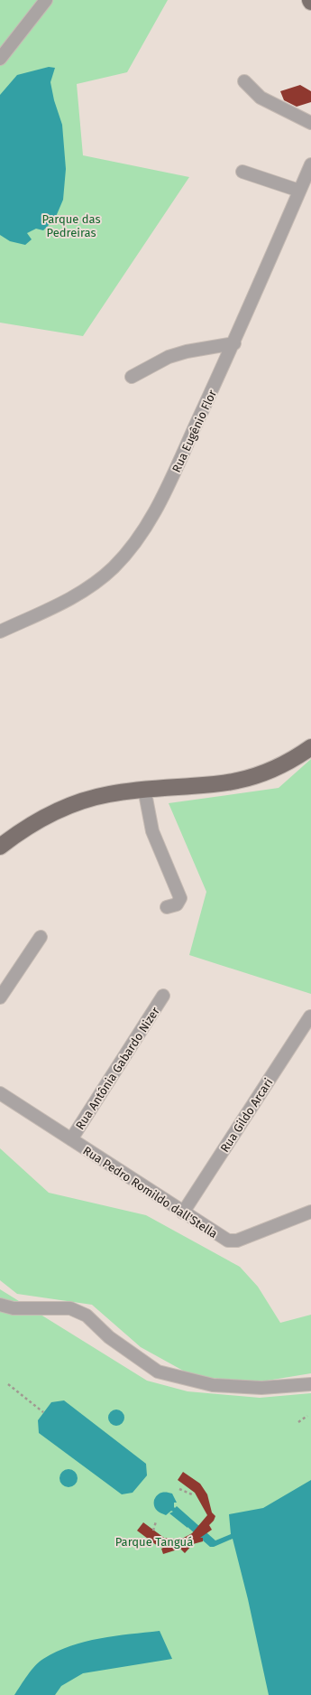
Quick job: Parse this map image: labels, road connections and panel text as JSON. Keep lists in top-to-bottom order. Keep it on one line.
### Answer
{"streets":{"street":["Rua Eugênio Flor","Rua Antônia Gabardo Nizer","Rua Gildo Arcari","Rua Pedro Romildo dall'Stella"]},"crossings":[["Rua Antônia Gabardo Nizer","Rua Pedro Romildo dall'Stella"],["Rua Gildo Arcari","Rua Pedro Romildo dall'Stella"]],"parks":["Parque das Pedreiras","Parque Tanguá"]}
